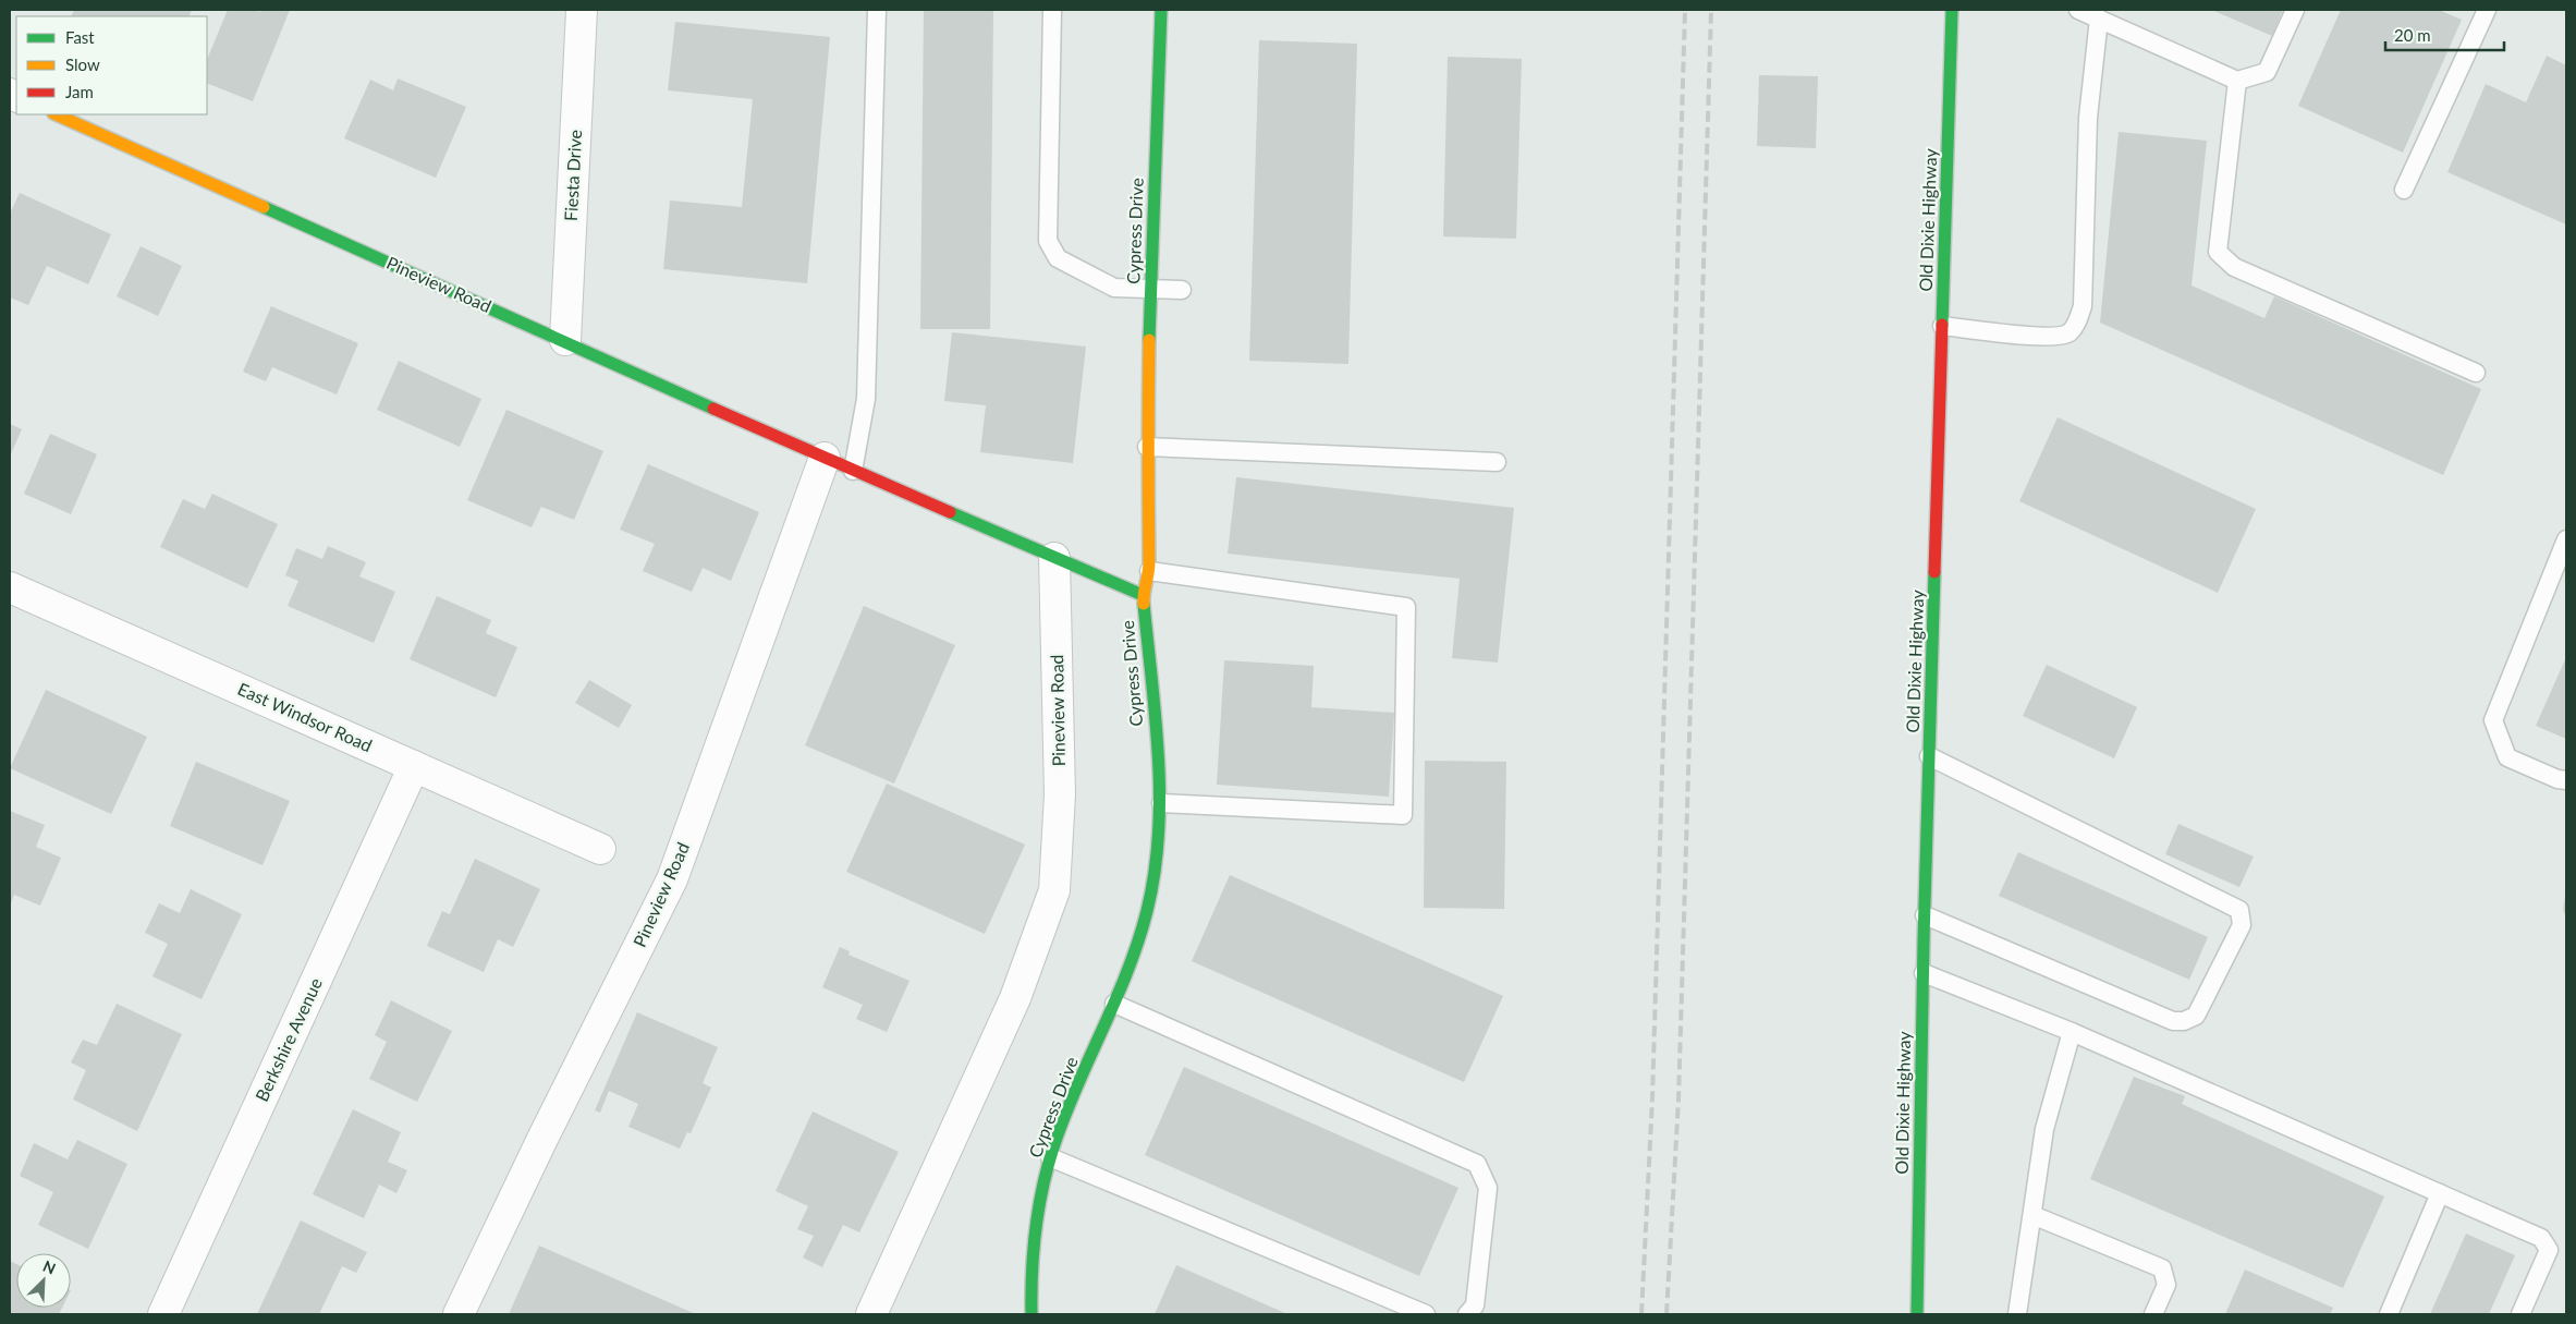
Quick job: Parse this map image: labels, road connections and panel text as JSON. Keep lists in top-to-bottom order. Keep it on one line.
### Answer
{"streets":{"street":["Fiesta Drive","Old Dixie Highway","Cypress Drive","Pineview Road","East Windsor Road","Berkshire Avenue"]},"crossings":[["Fiesta Drive","Pineview Road"],["Cypress Drive","Pineview Road"],["East Windsor Road","Berkshire Avenue"]],"legend":["Fast","Slow","Jam"],"scale_bar":"20 m","north":"top right"}
